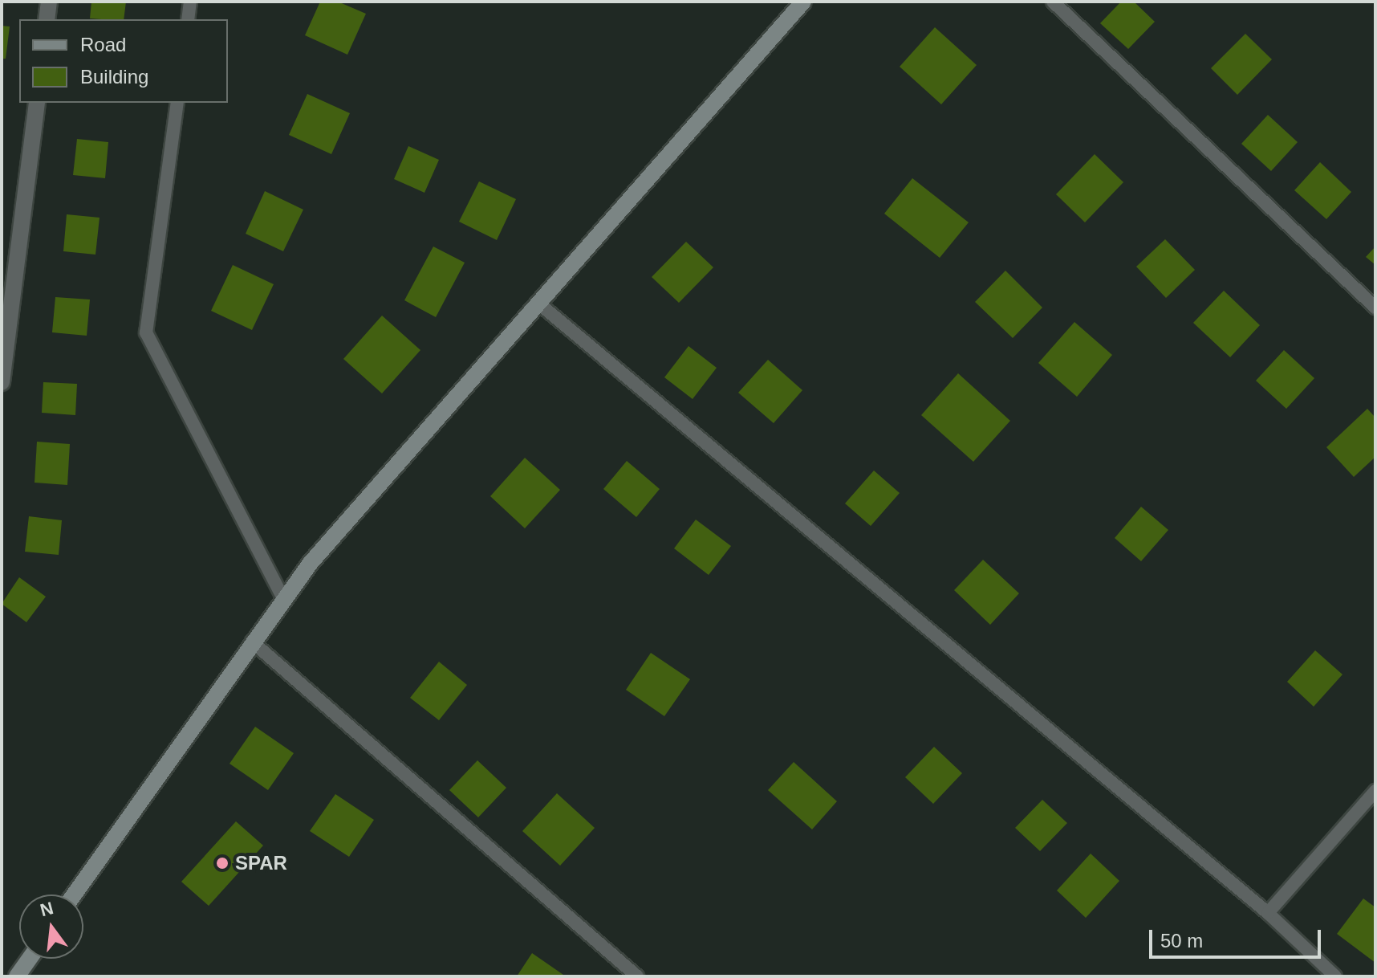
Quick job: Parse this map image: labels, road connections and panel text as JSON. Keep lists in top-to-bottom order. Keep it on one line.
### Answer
{"places":["SPAR"],"legend":["Road","Building"],"scale_bar":"50 m","north":"top"}
